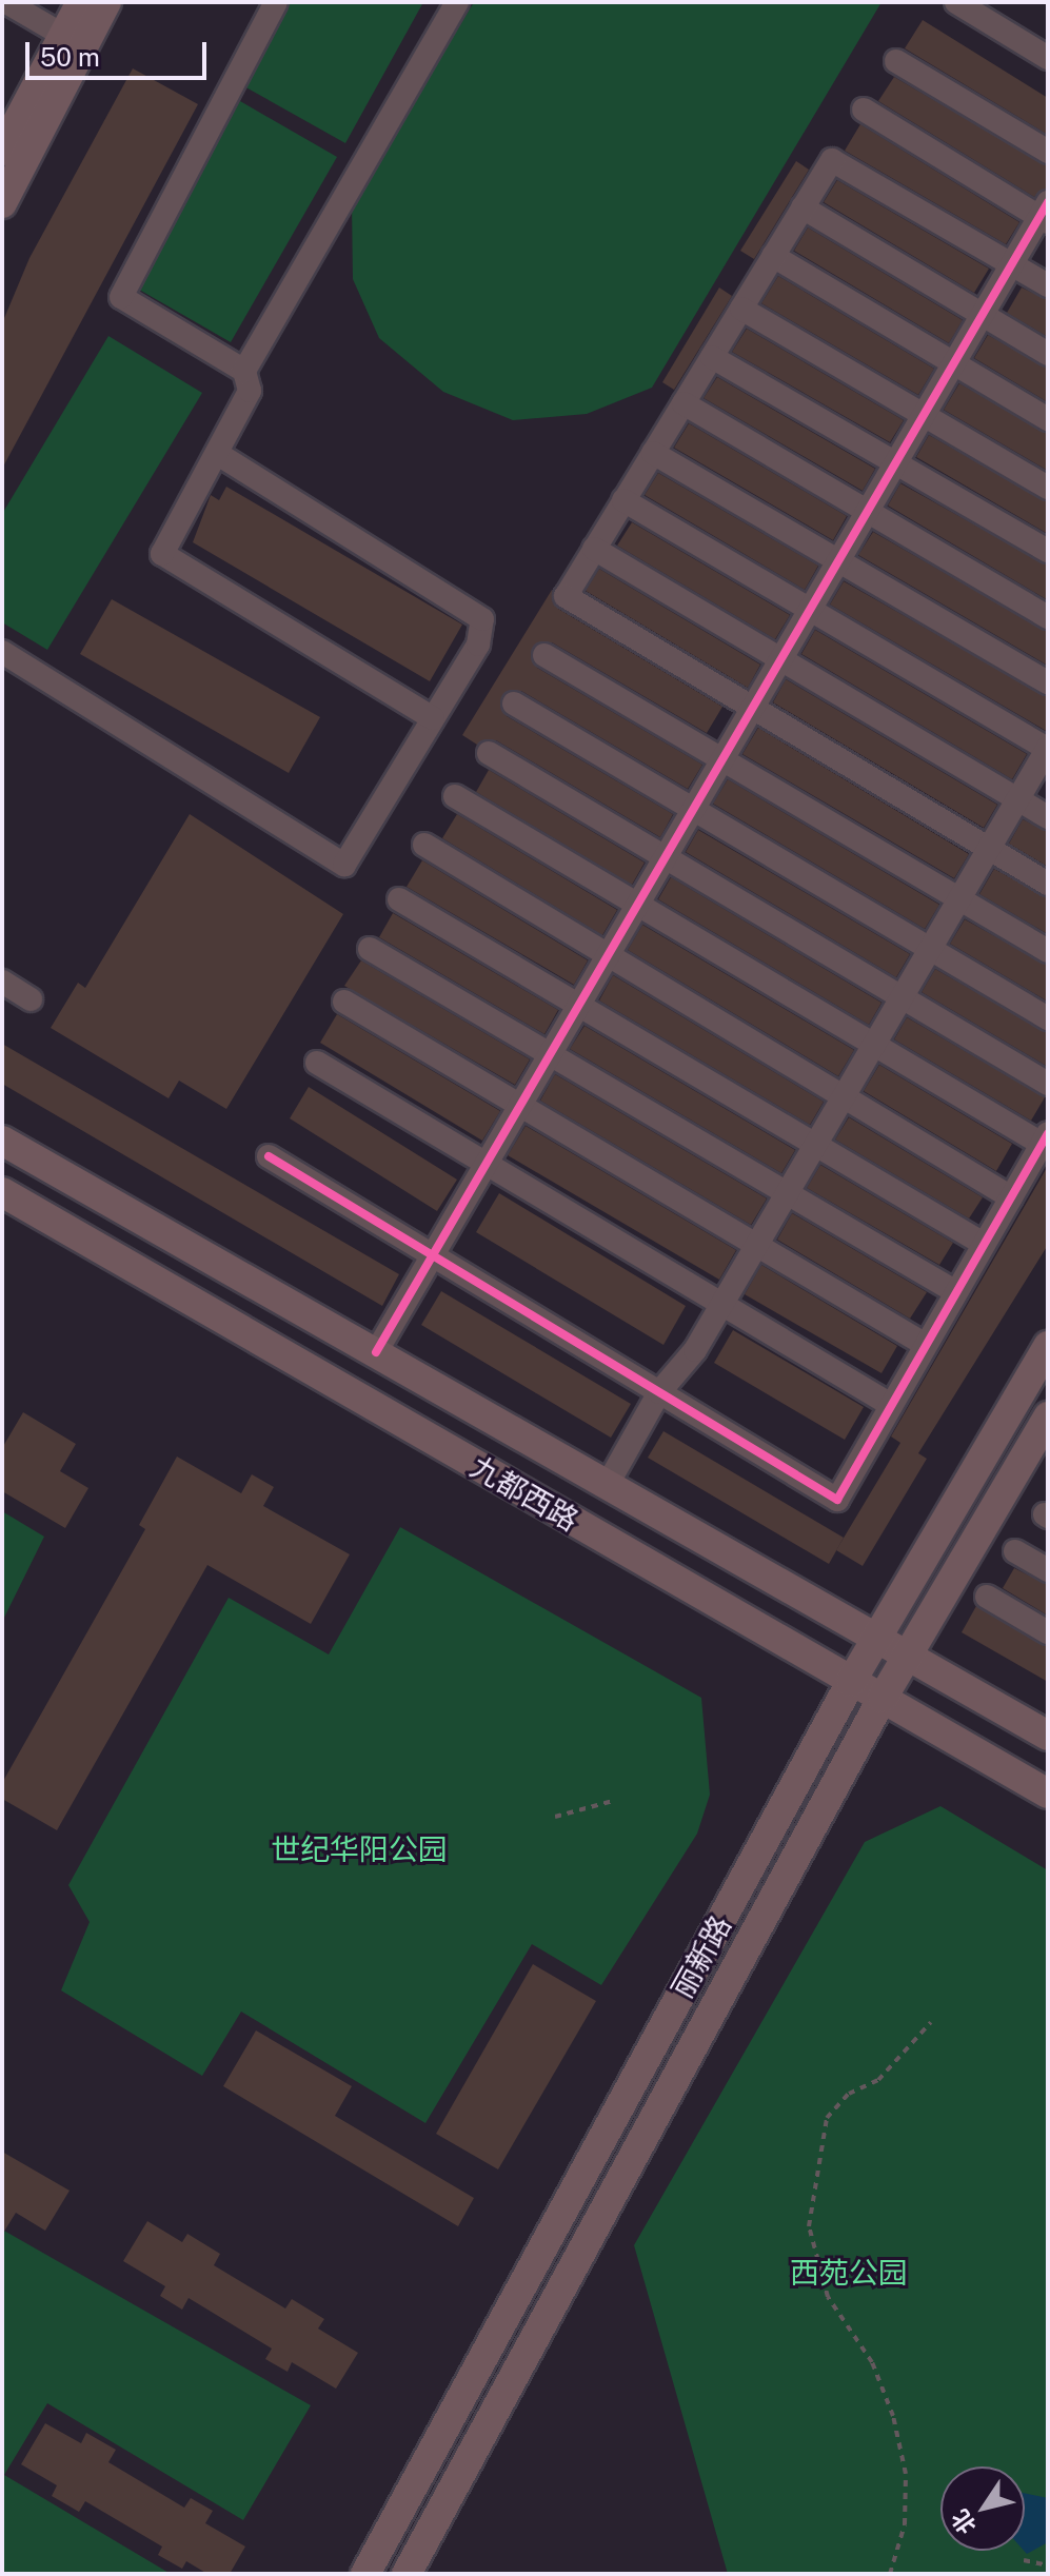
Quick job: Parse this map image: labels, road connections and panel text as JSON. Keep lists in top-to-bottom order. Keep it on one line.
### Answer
{"streets":{"main road":["九都西路","丽新路"]},"crossings":[["九都西路","丽新路"]],"parks":["世纪华阳公园","西苑公园"],"scale_bar":"50 m","north":"bottom left"}
